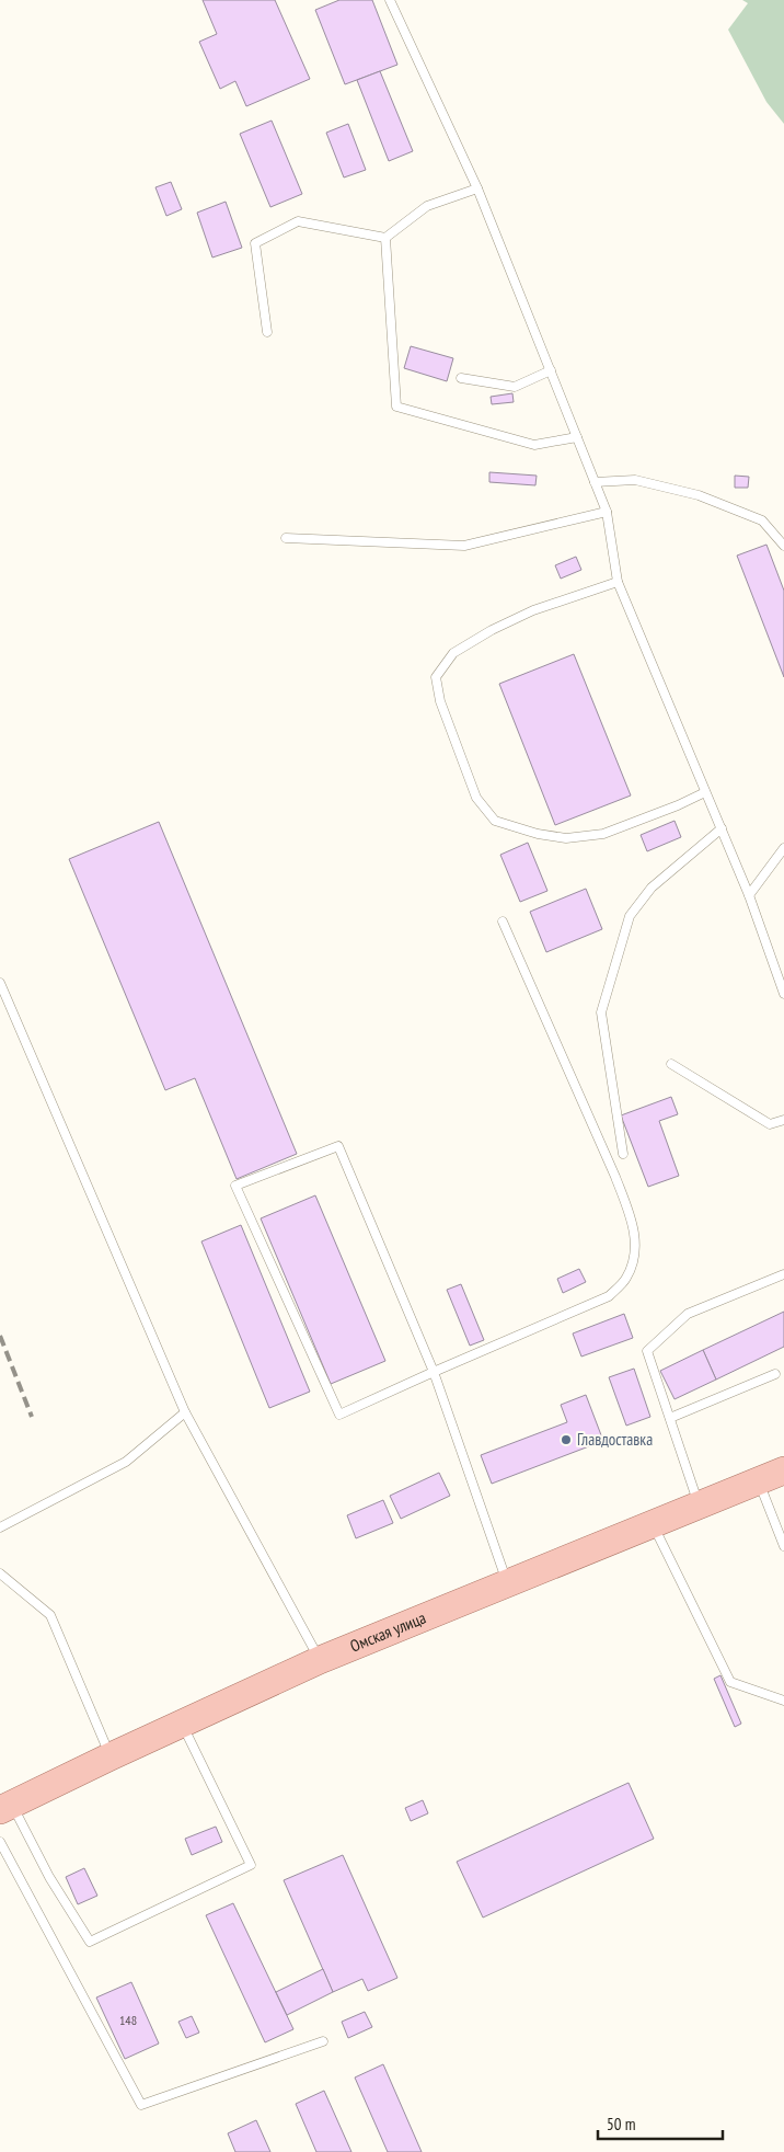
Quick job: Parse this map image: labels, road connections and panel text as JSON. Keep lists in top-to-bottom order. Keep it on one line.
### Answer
{"streets":{"main road":["Омская улица"]},"places":["Главдоставка"],"house_numbers":["148"],"scale_bar":"50 m"}
